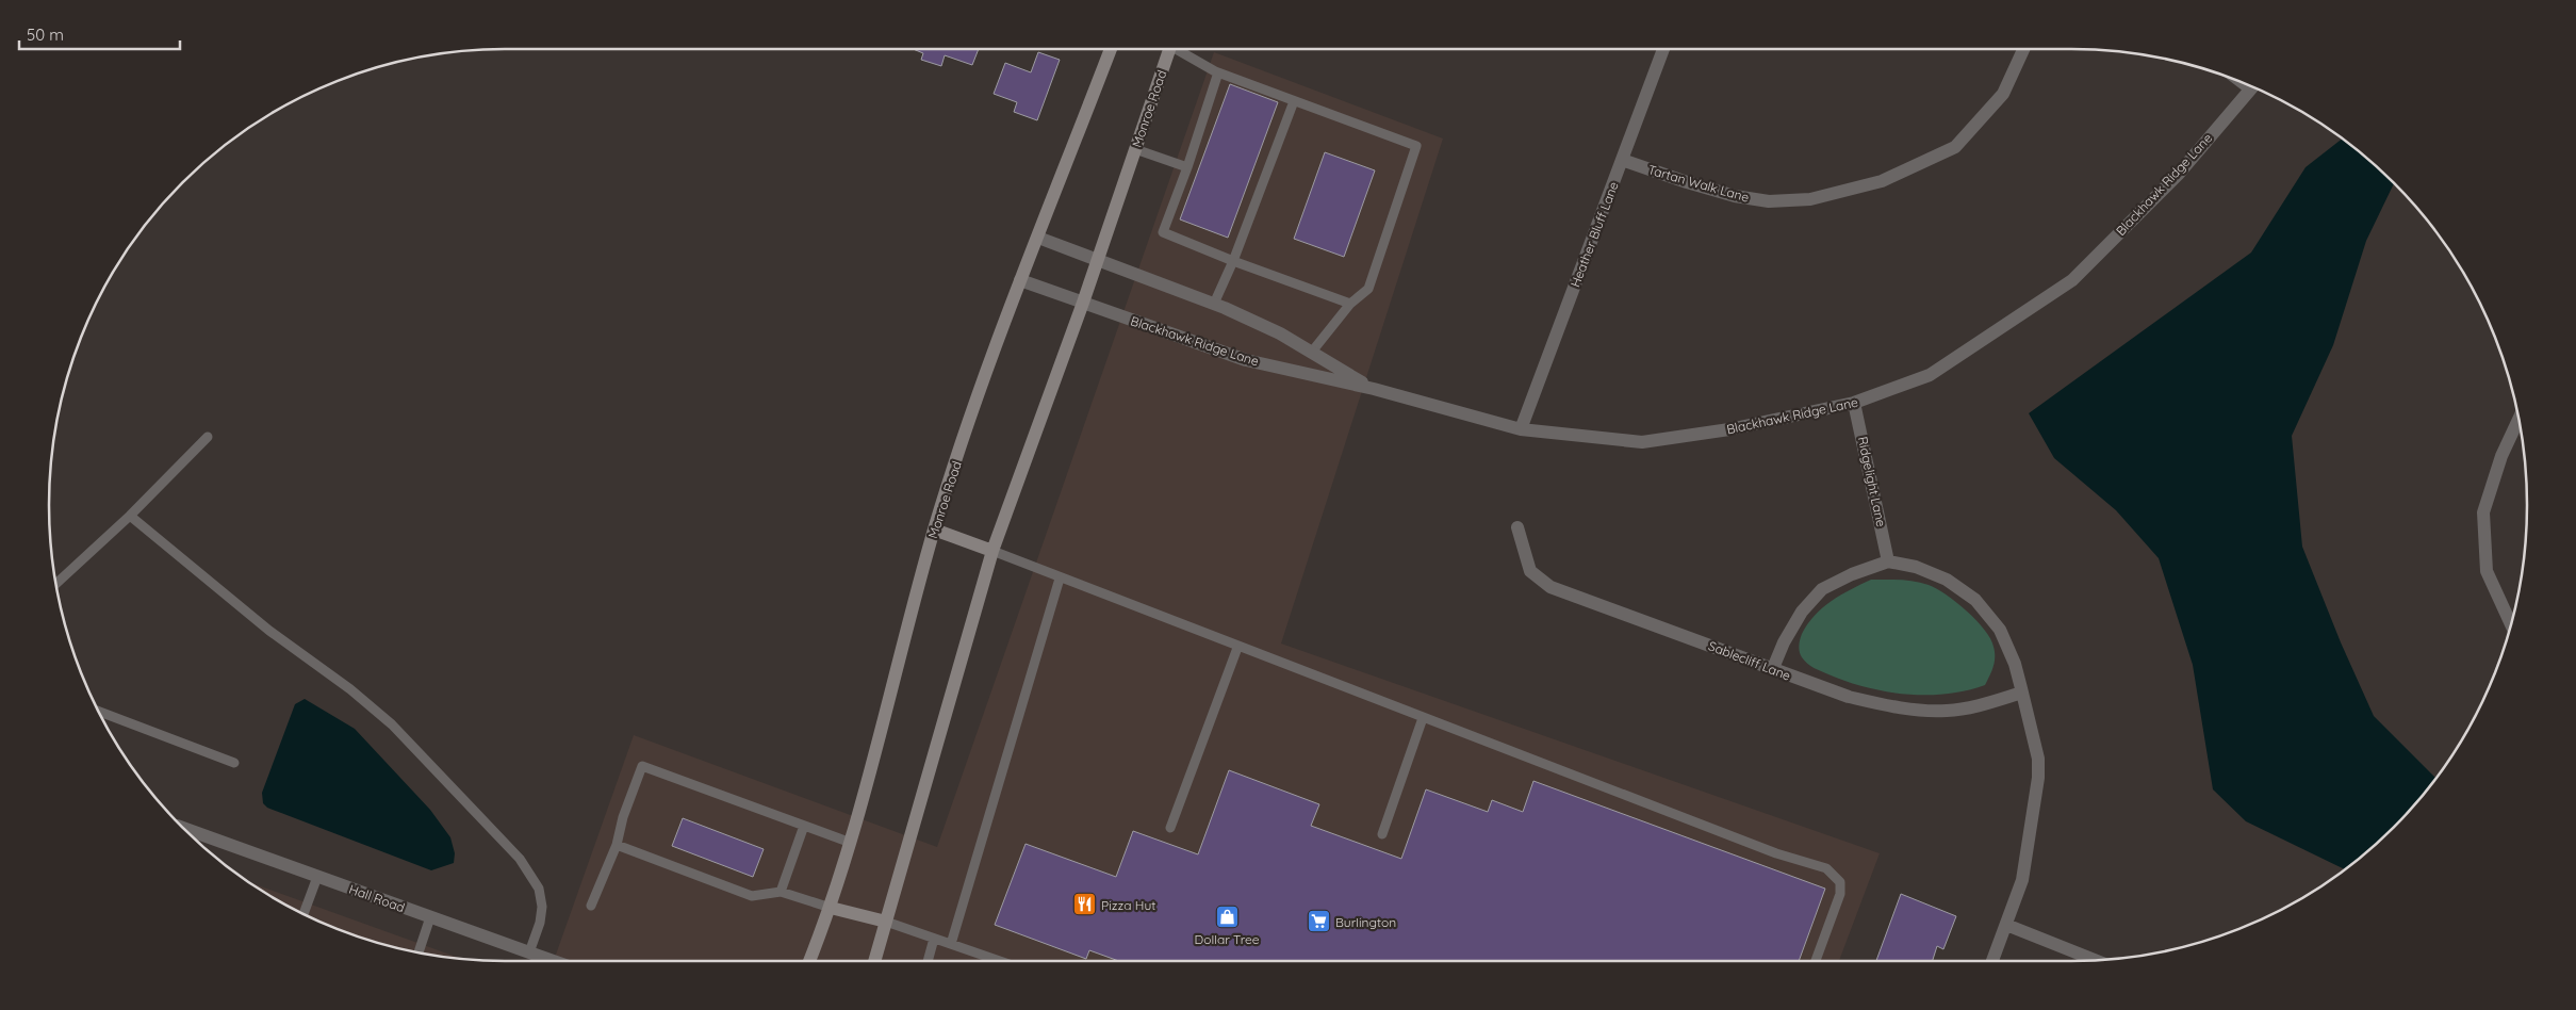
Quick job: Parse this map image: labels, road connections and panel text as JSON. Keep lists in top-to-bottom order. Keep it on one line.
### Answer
{"streets":{"main road":["Monroe Road"],"street":["Tartan Walk Lane","Blackhawk Ridge Lane","Heather Bluff Lane","Ridgelight Lane","Sablecliff Lane","Hall Road"]},"crossings":[["Monroe Road","Blackhawk Ridge Lane"],["Tartan Walk Lane","Heather Bluff Lane"],["Blackhawk Ridge Lane","Heather Bluff Lane"],["Blackhawk Ridge Lane","Ridgelight Lane"]],"places":{"restaurant":["Pizza Hut"],"shop":["Dollar Tree"],"supermarket":["Burlington"]},"scale_bar":"50 m"}
